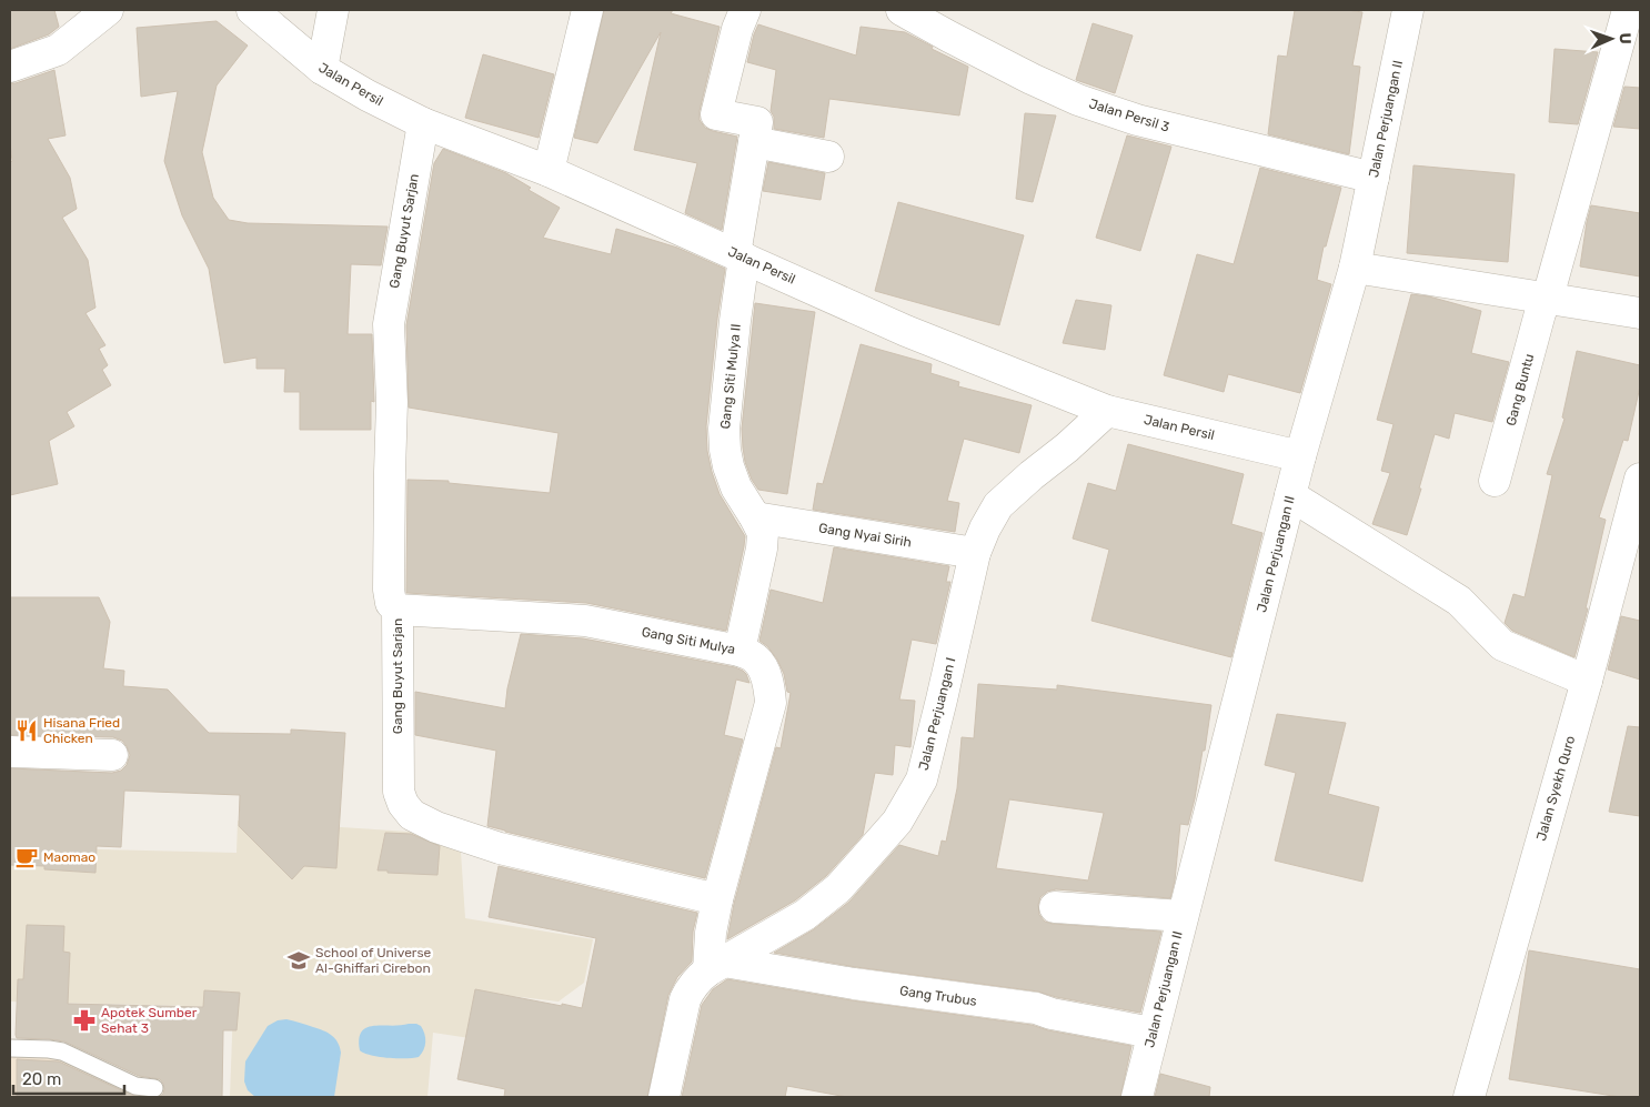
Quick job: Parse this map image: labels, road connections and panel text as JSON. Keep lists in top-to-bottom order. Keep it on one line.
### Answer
{"streets":{"street":["Jalan Persil","Jalan Persil 3","Jalan Perjuangan II","Gang Buyut Sarjan","Gang Siti Mulya II","Gang Buntu","Gang Nyai Sirih","Gang Siti Mulya","Jalan Perjuangan I","Jalan Syekh Quro","Gang Trubus"]},"crossings":[["Jalan Persil","Jalan Perjuangan II"],["Jalan Persil","Gang Buyut Sarjan"],["Jalan Persil","Gang Siti Mulya II"],["Jalan Persil","Jalan Perjuangan I"],["Jalan Persil 3","Jalan Perjuangan II"],["Jalan Perjuangan II","Gang Trubus"],["Gang Buyut Sarjan","Gang Siti Mulya"],["Gang Siti Mulya II","Gang Nyai Sirih"],["Gang Siti Mulya II","Gang Siti Mulya"],["Gang Nyai Sirih","Jalan Perjuangan I"],["Gang Siti Mulya","Jalan Perjuangan I"],["Gang Siti Mulya","Gang Trubus"],["Jalan Perjuangan I","Gang Trubus"]],"places":{"restaurant":["Hisana Fried Chicken"],"cafe":["Maomao"],"school or university":["School of Universe Al-Ghiffari Cirebon"],"pharmacy":["Apotek Sumber Sehat 3"]},"scale_bar":"20 m","north":"right"}
